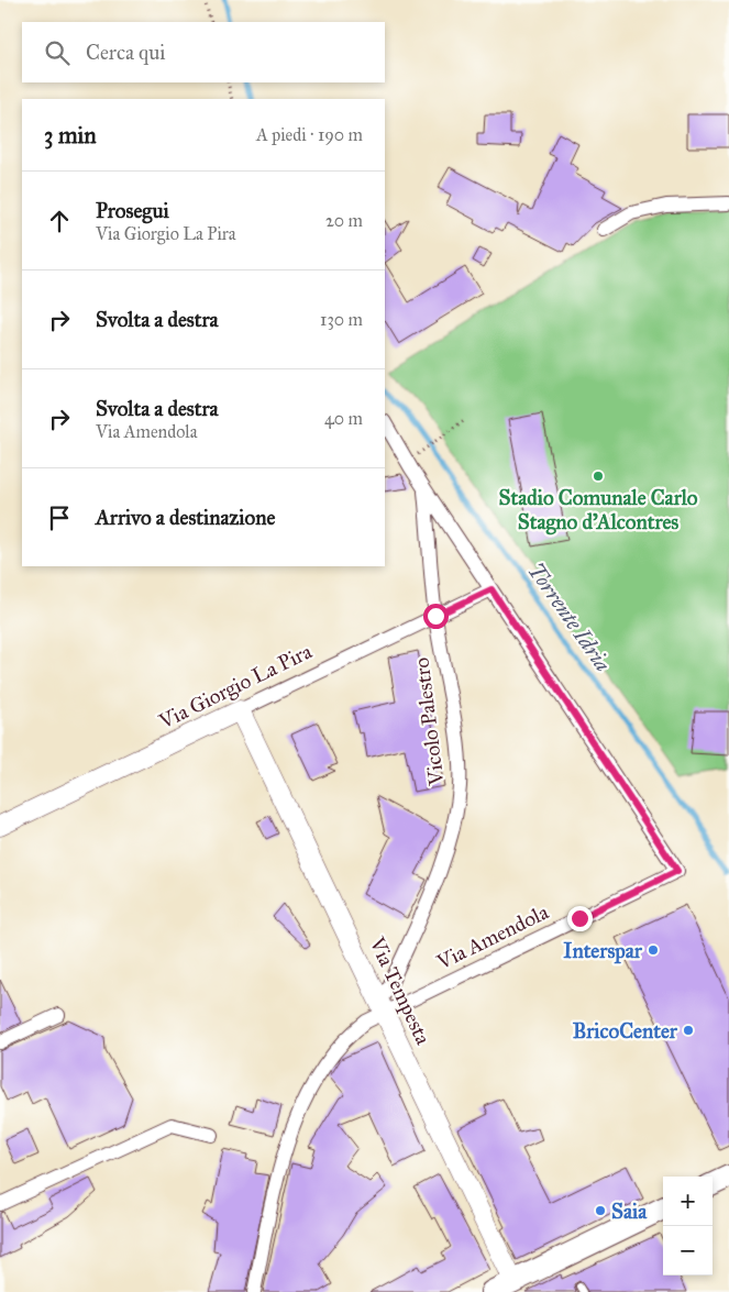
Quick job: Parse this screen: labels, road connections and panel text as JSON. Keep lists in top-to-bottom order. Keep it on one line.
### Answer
{"streets":{"street":["Via Giorgio La Pira","Vicolo Palestro","Via Amendola","Via Tempesta"]},"crossings":[["Via Giorgio La Pira","Vicolo Palestro"],["Via Giorgio La Pira","Via Amendola"],["Via Giorgio La Pira","Via Tempesta"],["Vicolo Palestro","Via Amendola"],["Vicolo Palestro","Via Tempesta"],["Via Amendola","Via Tempesta"]],"water":["Torrente Idria"],"places":["Stadio Comunale Carlo Stagno d'Alcontres","Interspar","BricoCenter","Saia"],"page":{"search":"Cerca qui","heading":["3 min","A piedi · 190 m"],"list":[["Prosegui","Via Giorgio La Pira","20 m"],["Svolta a destra","130 m"],["Svolta a destra","Via Amendola","40 m"],"Arrivo a destinazione"],"map_buttons":["+","−"]}}
